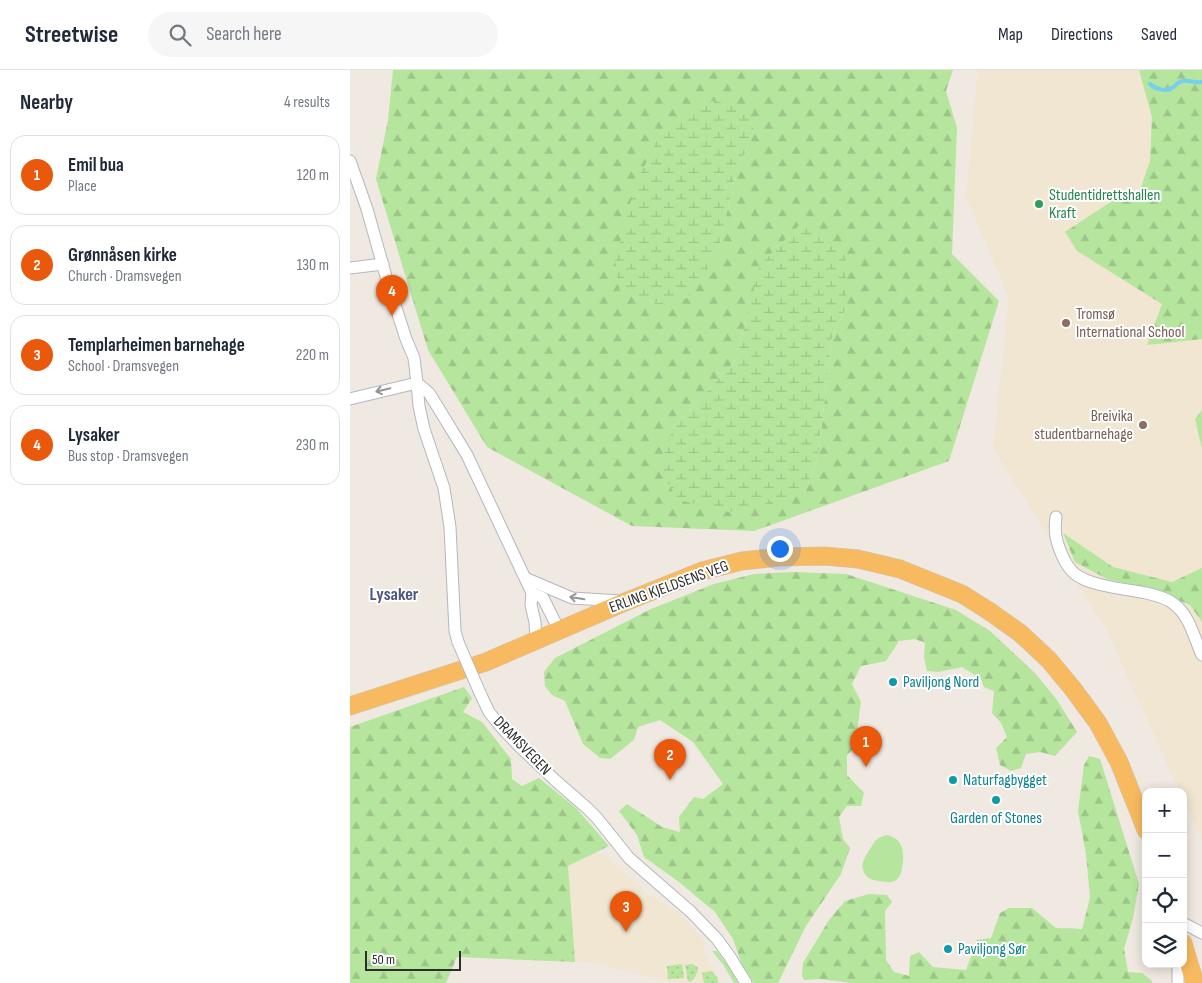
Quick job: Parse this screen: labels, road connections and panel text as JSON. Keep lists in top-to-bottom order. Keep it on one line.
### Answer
{"streets":{"highway":["ERLING KJELDSENS VEG"],"street":["DRAMSVEGEN"]},"districts":["Lysaker"],"places":["Studentidrettshallen Kraft","Tromsø International School","Breivika studentbarnehage","Paviljong Nord","Naturfagbygget","Garden of Stones","Paviljong Sør"],"scale_bar":"50 m","page":{"header":"Streetwise","search":"Search here","nav":["Map","Directions","Saved"],"heading":["Nearby","4 results"],"list":[{"mark":"1","name":"Emil bua","note":"Place","value":"120 m"},{"mark":"2","name":"Grønnåsen kirke","note":"Church · Dramsvegen","value":"130 m"},{"mark":"3","name":"Templarheimen barnehage","note":"School · Dramsvegen","value":"220 m"},{"mark":"4","name":"Lysaker","note":"Bus stop · Dramsvegen","value":"230 m"}],"pins":["4","1","2","3"],"map_buttons":["+","−"],"scale":"50 m"}}
